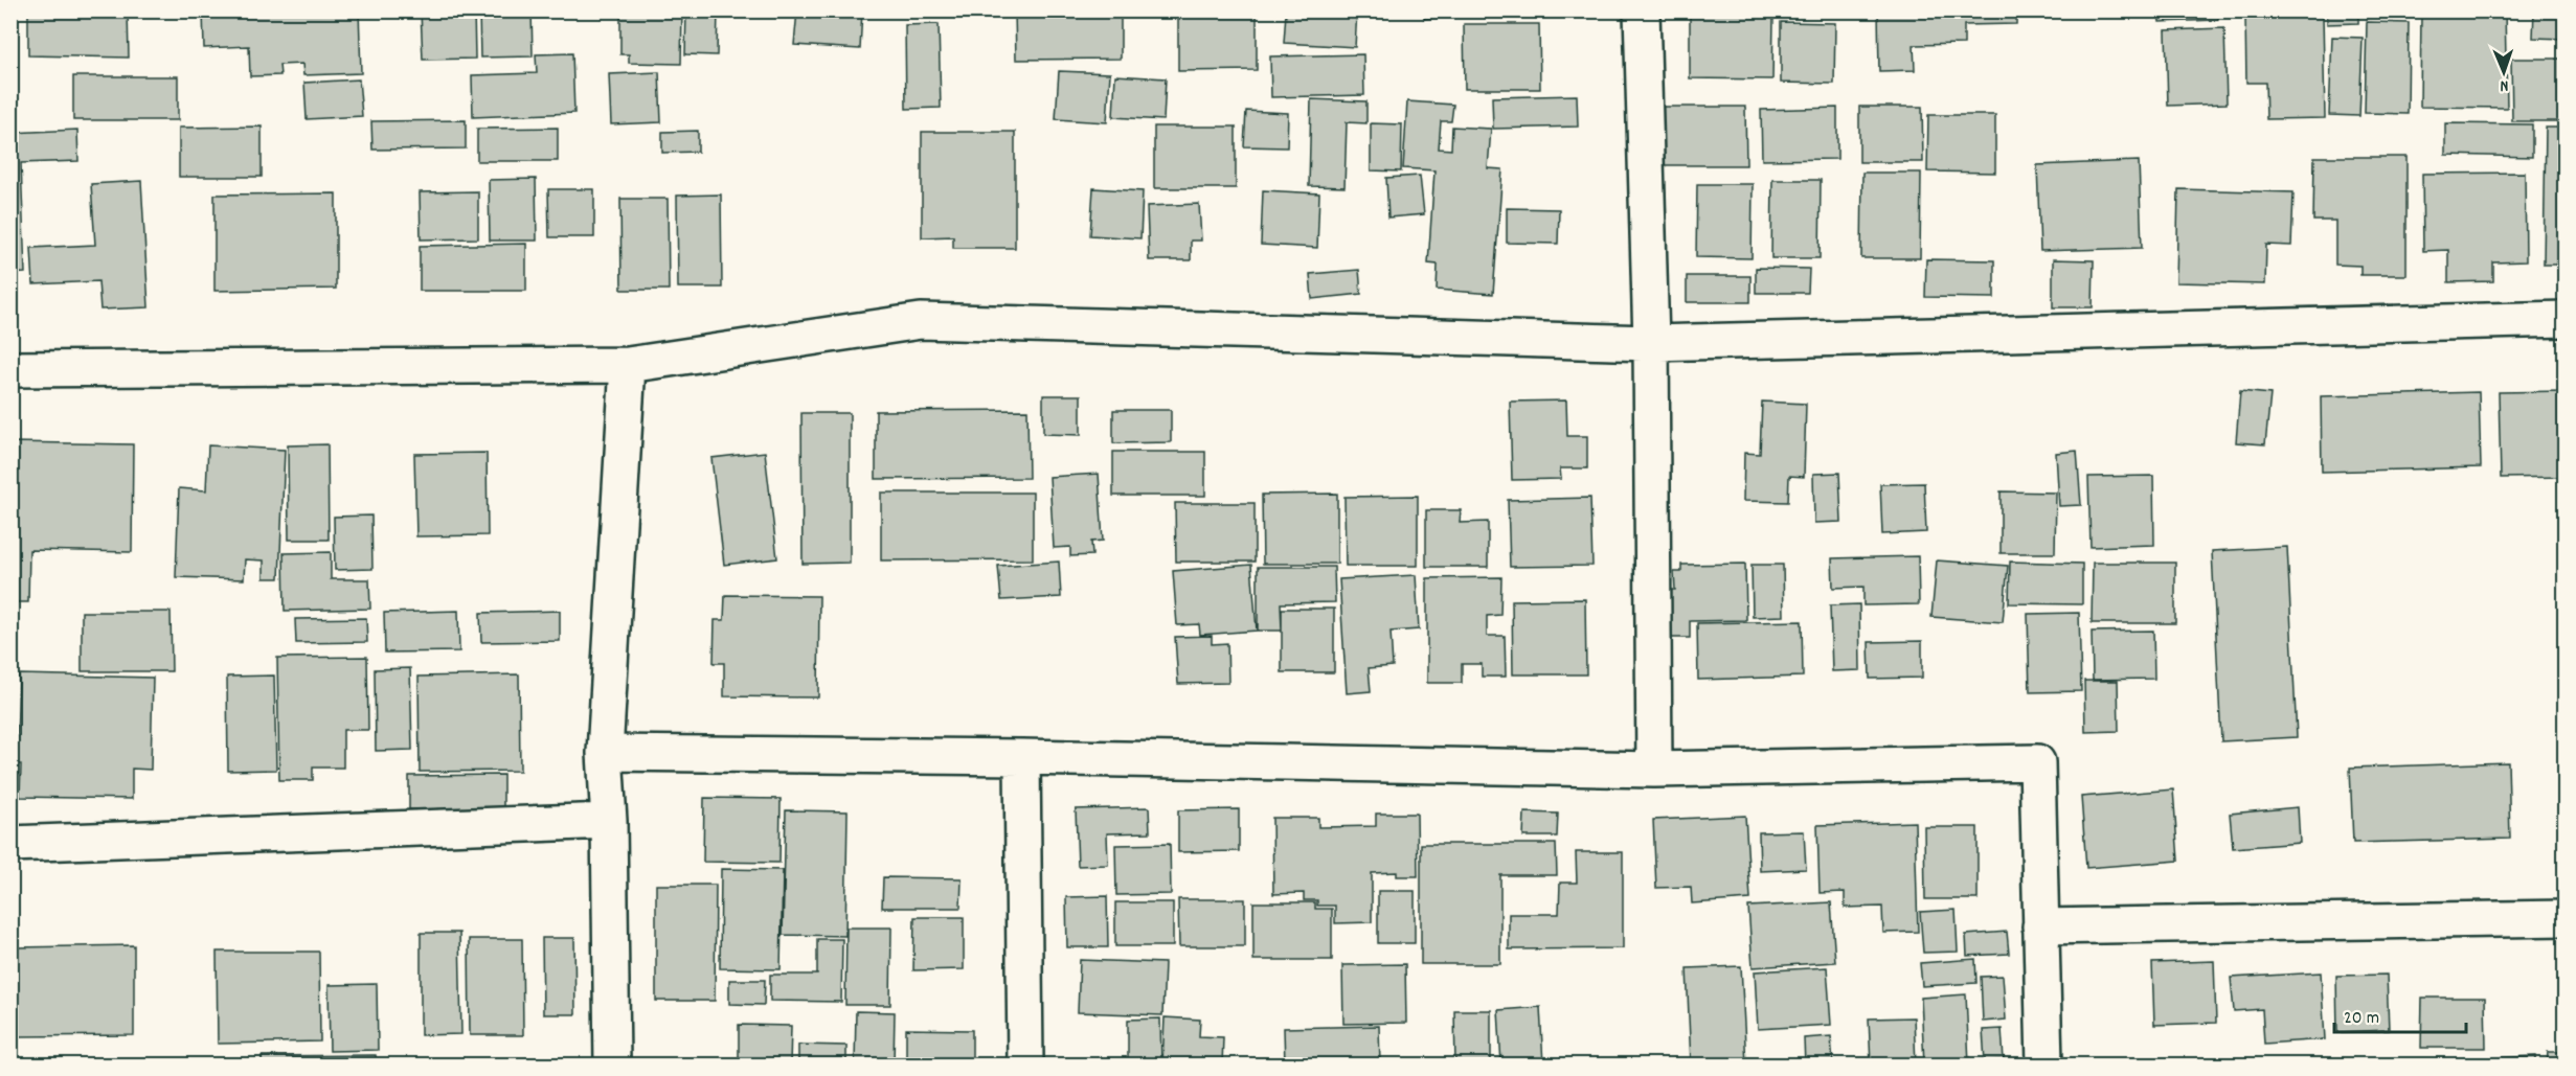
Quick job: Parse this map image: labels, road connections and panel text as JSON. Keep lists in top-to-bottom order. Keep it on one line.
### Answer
{"scale_bar":"20 m","north":"bottom"}
